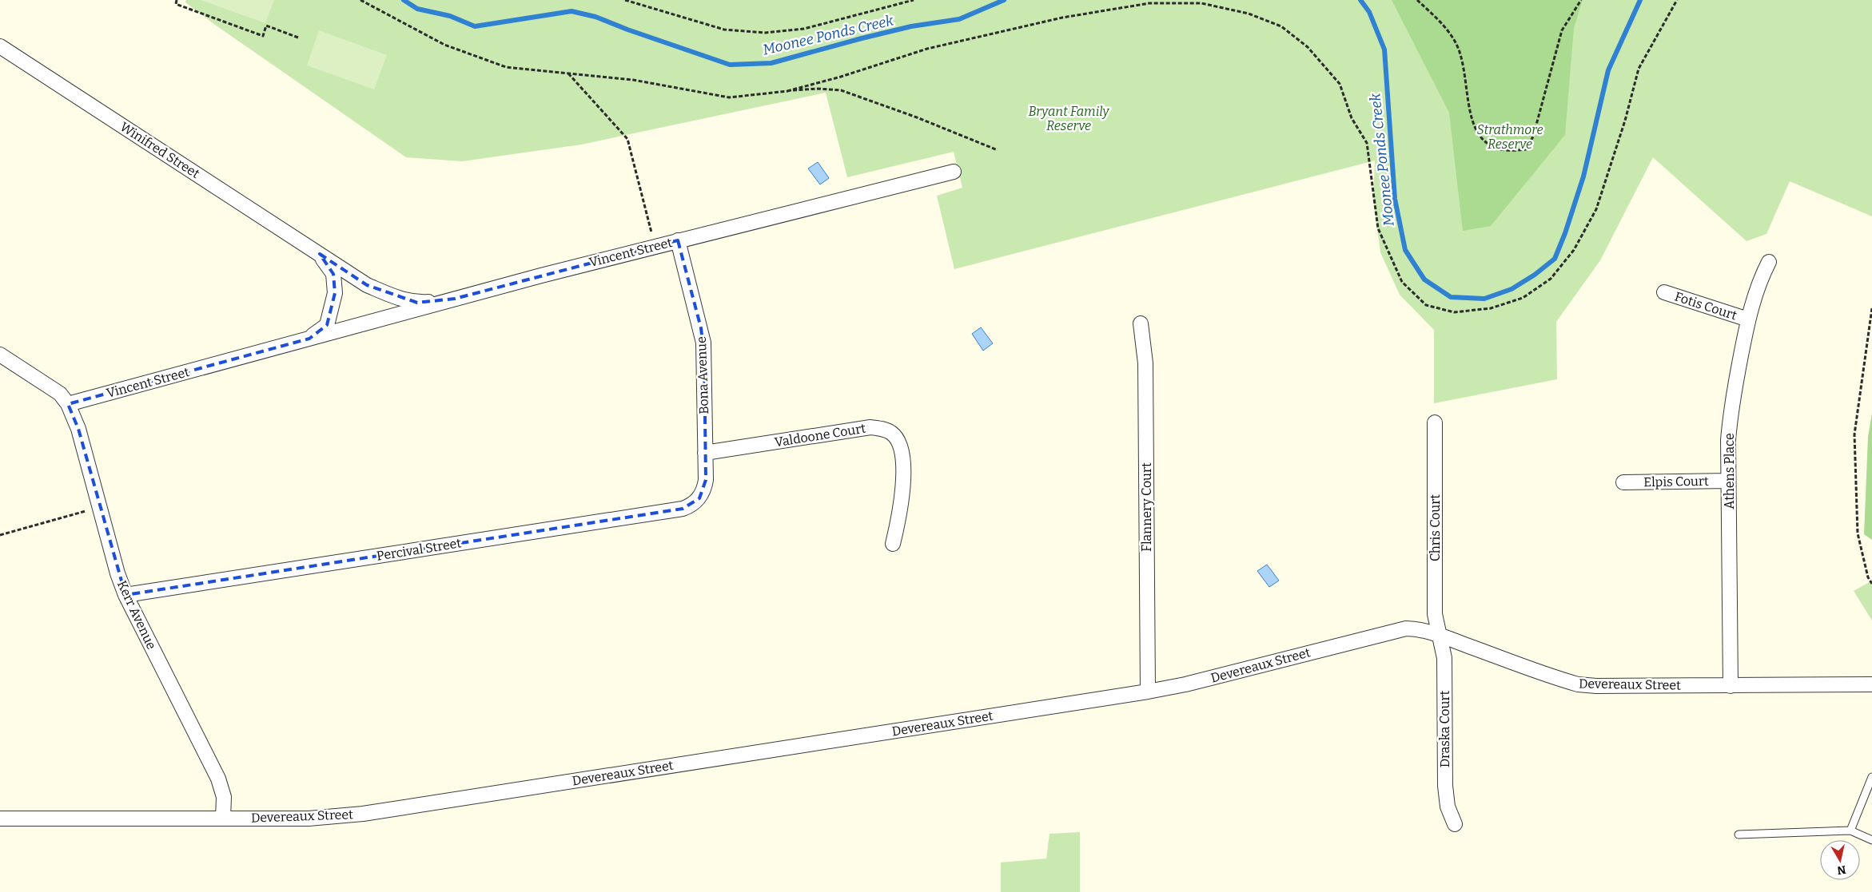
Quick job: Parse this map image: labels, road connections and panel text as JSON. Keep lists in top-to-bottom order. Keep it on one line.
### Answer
{"streets":{"street":["Winifred Street","Vincent Street","Fotis Court","Bona Avenue","Valdoone Court","Athens Place","Elpis Court","Flannery Court","Chris Court","Percival Street","Kerr Avenue","Devereaux Street","Draska Court"]},"crossings":[["Winifred Street","Vincent Street"],["Vincent Street","Bona Avenue"],["Vincent Street","Kerr Avenue"],["Fotis Court","Athens Place"],["Bona Avenue","Valdoone Court"],["Bona Avenue","Percival Street"],["Athens Place","Elpis Court"],["Athens Place","Devereaux Street"],["Flannery Court","Devereaux Street"],["Chris Court","Devereaux Street"],["Chris Court","Draska Court"],["Percival Street","Kerr Avenue"],["Kerr Avenue","Devereaux Street"],["Devereaux Street","Draska Court"]],"water":["Moonee Ponds Creek"],"parks":["Bryant Family Reserve","Strathmore Reserve"],"north":"bottom"}
